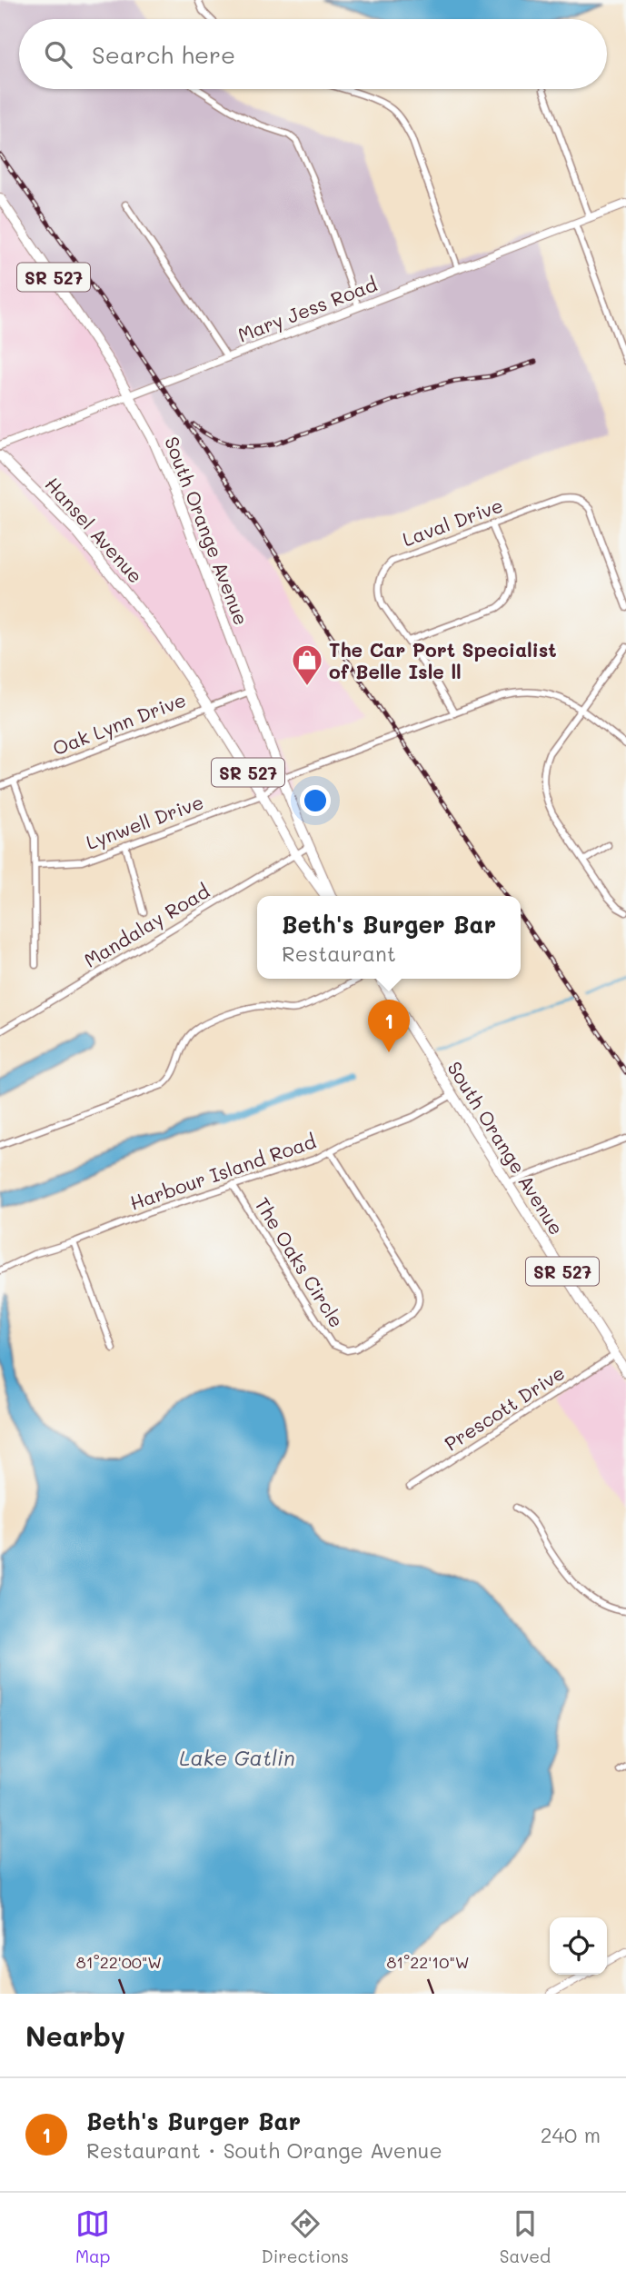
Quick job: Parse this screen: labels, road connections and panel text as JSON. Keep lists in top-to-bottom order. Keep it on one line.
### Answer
{"streets":{"main road":["SR 527","Hansel Avenue","South Orange Avenue"],"street":["Mary Jess Road","Laval Drive","Oak Lynn Drive","Lynwell Drive","Mandalay Road","Harbour Island Road","The Oaks Circle","Prescott Drive"]},"crossings":[["Mary Jess Road","South Orange Avenue"],["Hansel Avenue","Oak Lynn Drive"],["Hansel Avenue","Lynwell Drive"],["Hansel Avenue","Mandalay Road"],["South Orange Avenue","Oak Lynn Drive"],["South Orange Avenue","Mandalay Road"],["South Orange Avenue","Harbour Island Road"],["South Orange Avenue","Prescott Drive"],["Harbour Island Road","The Oaks Circle"]],"water":["Lake Gatlin"],"places":{"shop":["The Car Port Specialist of Belle Isle ll"]},"page":{"search":"Search here","popup":["Beth's Burger Bar","Restaurant"],"pins":"1","heading":"Nearby","list":[{"mark":"1","name":"Beth's Burger Bar","note":"Restaurant · South Orange Avenue","value":"240 m"}],"nav":["Map","Directions","Saved"]},"coordinates":["81°22'00\"W","81°22'10\"W"]}
